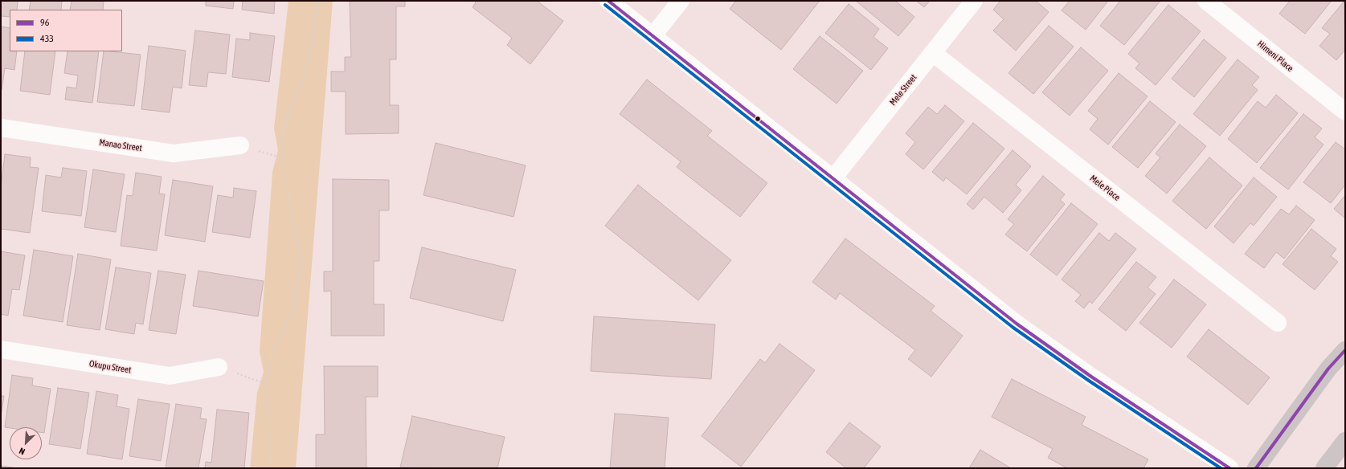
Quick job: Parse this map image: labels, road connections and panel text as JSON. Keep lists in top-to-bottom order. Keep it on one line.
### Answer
{"streets":{"street":["Himeni Place","Mele Street","Manao Street","Mele Place","Okupu Street"]},"crossings":[["Mele Street","Mele Place"]],"lines":["transit line 96","transit line 433"],"legend":["96","433"],"north":"bottom left"}
